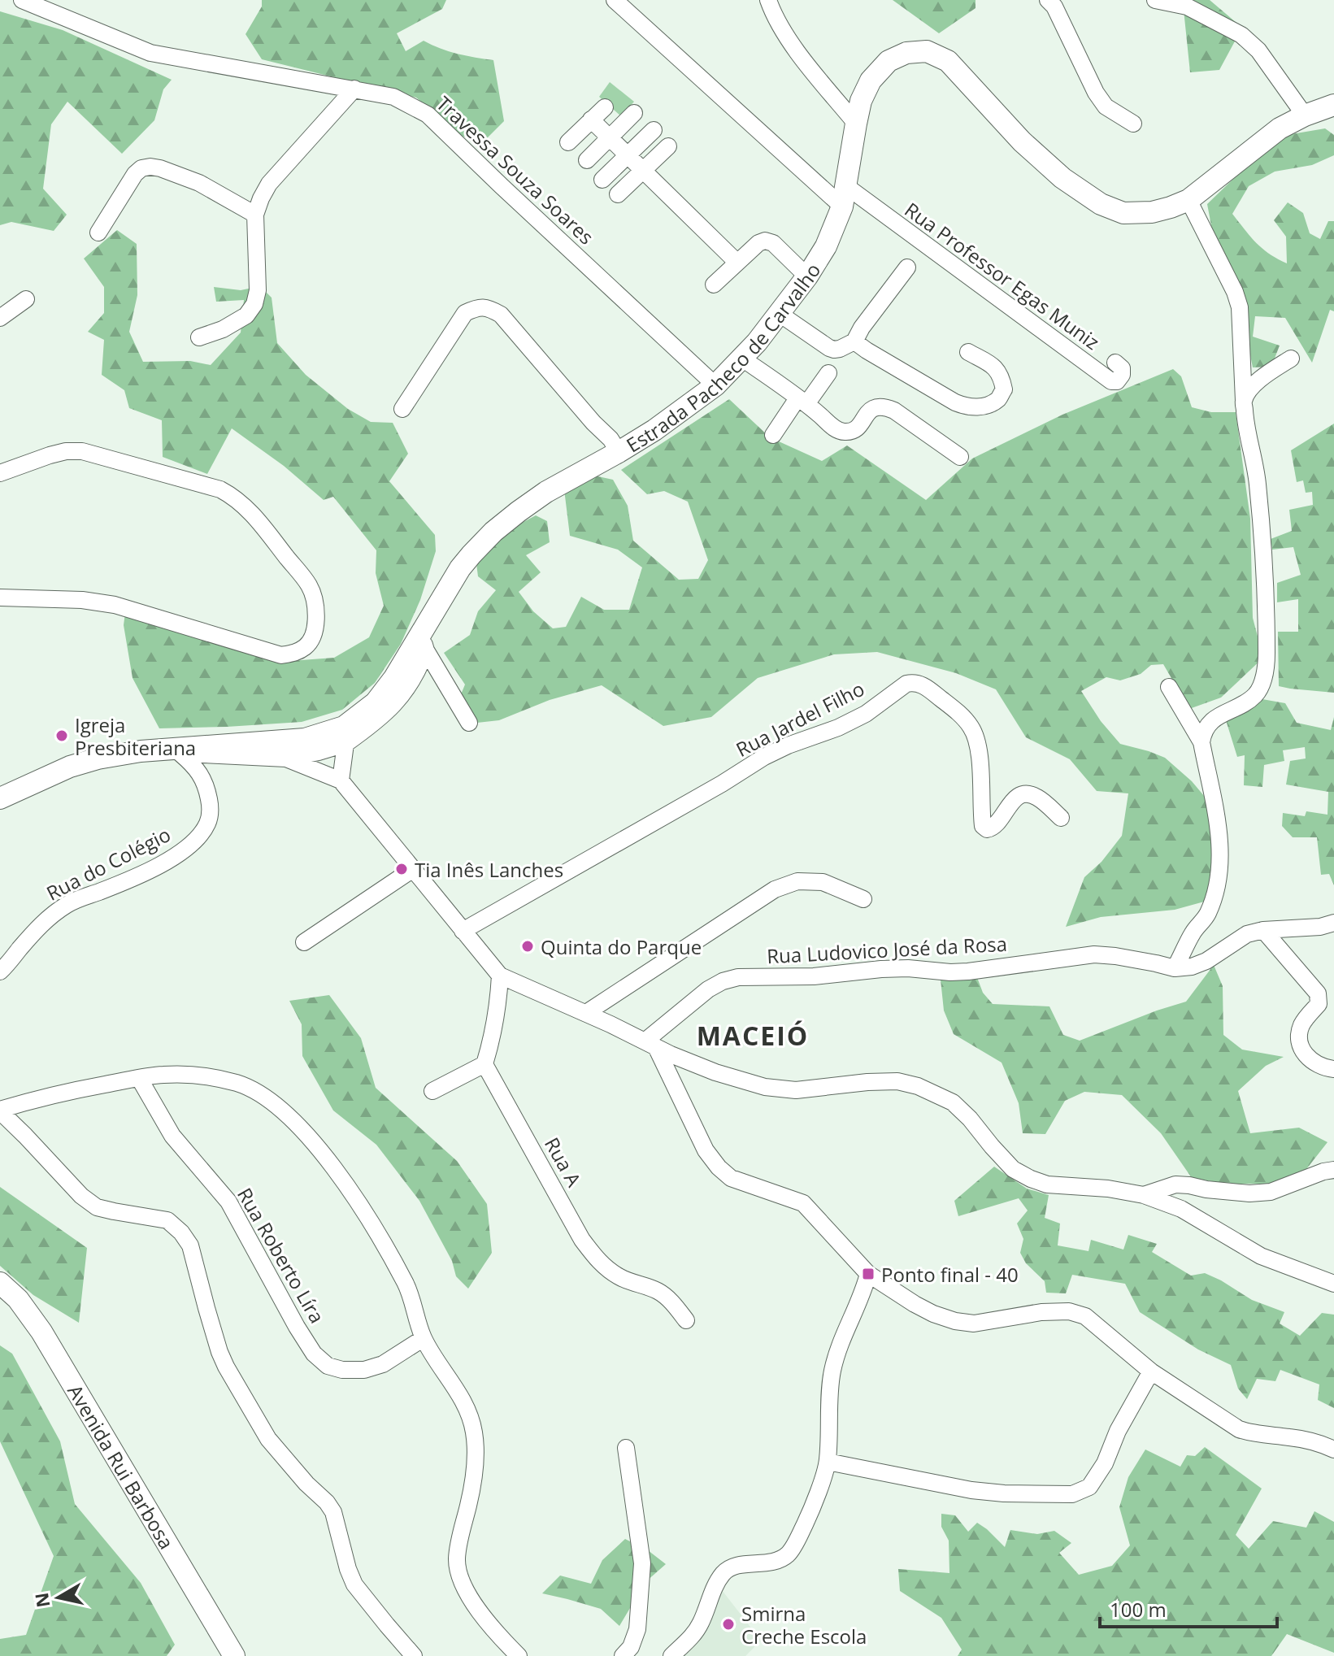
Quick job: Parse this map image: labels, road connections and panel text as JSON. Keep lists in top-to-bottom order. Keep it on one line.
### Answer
{"streets":{"main road":["Estrada Pacheco de Carvalho","Avenida Rui Barbosa"],"street":["Travessa Souza Soares","Rua Professor Egas Muniz","Rua Jardel Filho","Rua do Colégio","Rua Ludovico José da Rosa","Rua A","Rua Roberto Líra"]},"crossings":[["Travessa Souza Soares","Estrada Pacheco de Carvalho"],["Rua Professor Egas Muniz","Estrada Pacheco de Carvalho"]],"districts":["MACEIÓ"],"places":{"other":["Igreja Presbiteriana","Tia Inês Lanches","Quinta do Parque","Smirna Creche Escola"],"transit":["Ponto final - 40"]},"scale_bar":"100 m","north":"left"}
